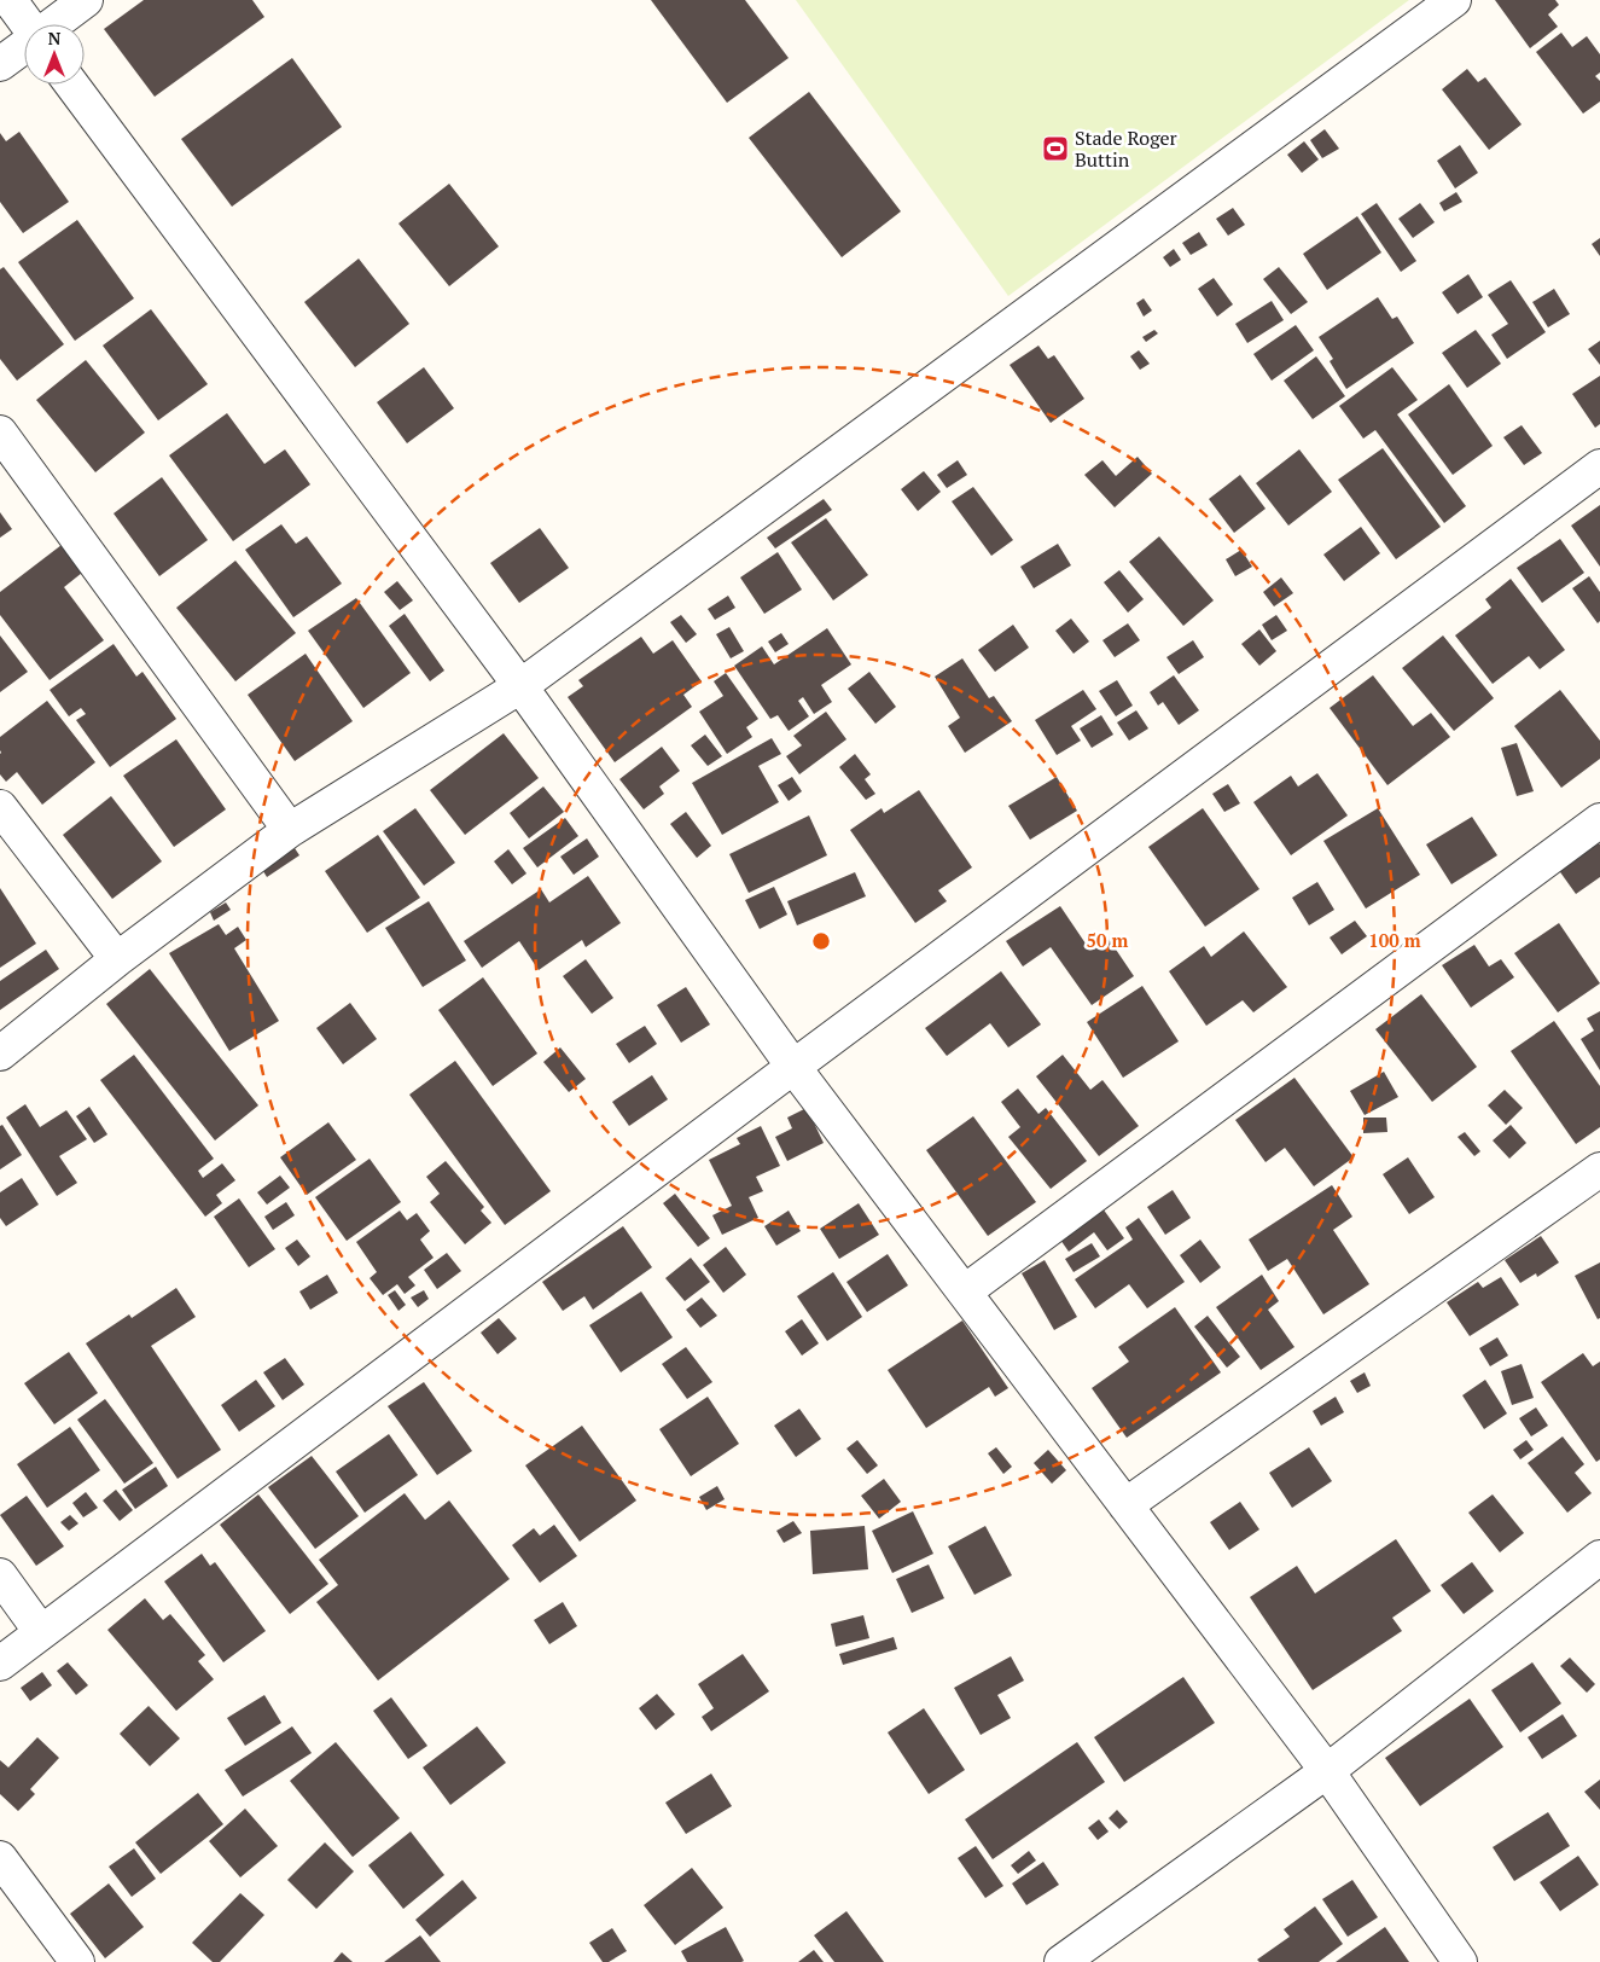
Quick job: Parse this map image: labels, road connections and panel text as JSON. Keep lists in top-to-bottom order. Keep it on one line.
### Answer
{"places":{"sports":["Stade Roger Buttin"]},"north":"top","rings":["50 m","100 m"]}
